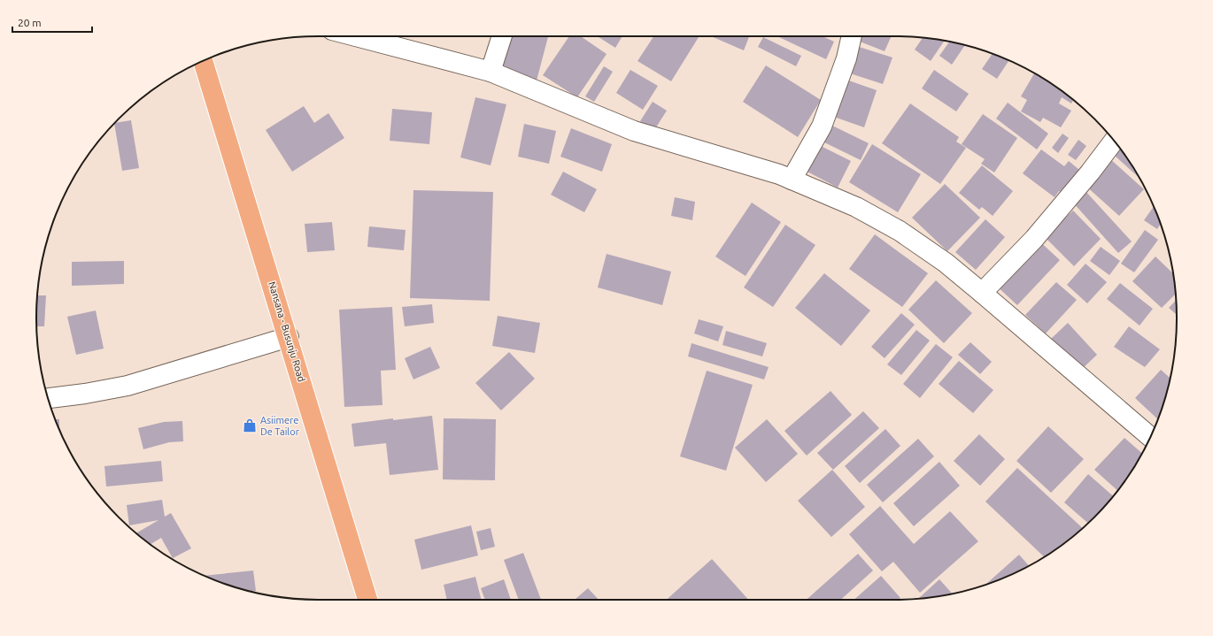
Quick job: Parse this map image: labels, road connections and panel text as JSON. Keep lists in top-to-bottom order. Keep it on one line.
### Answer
{"streets":{"main road":["Nansana - Busunju Road"]},"places":{"shop":["Asiimere De Tailor"]},"scale_bar":"20 m"}
